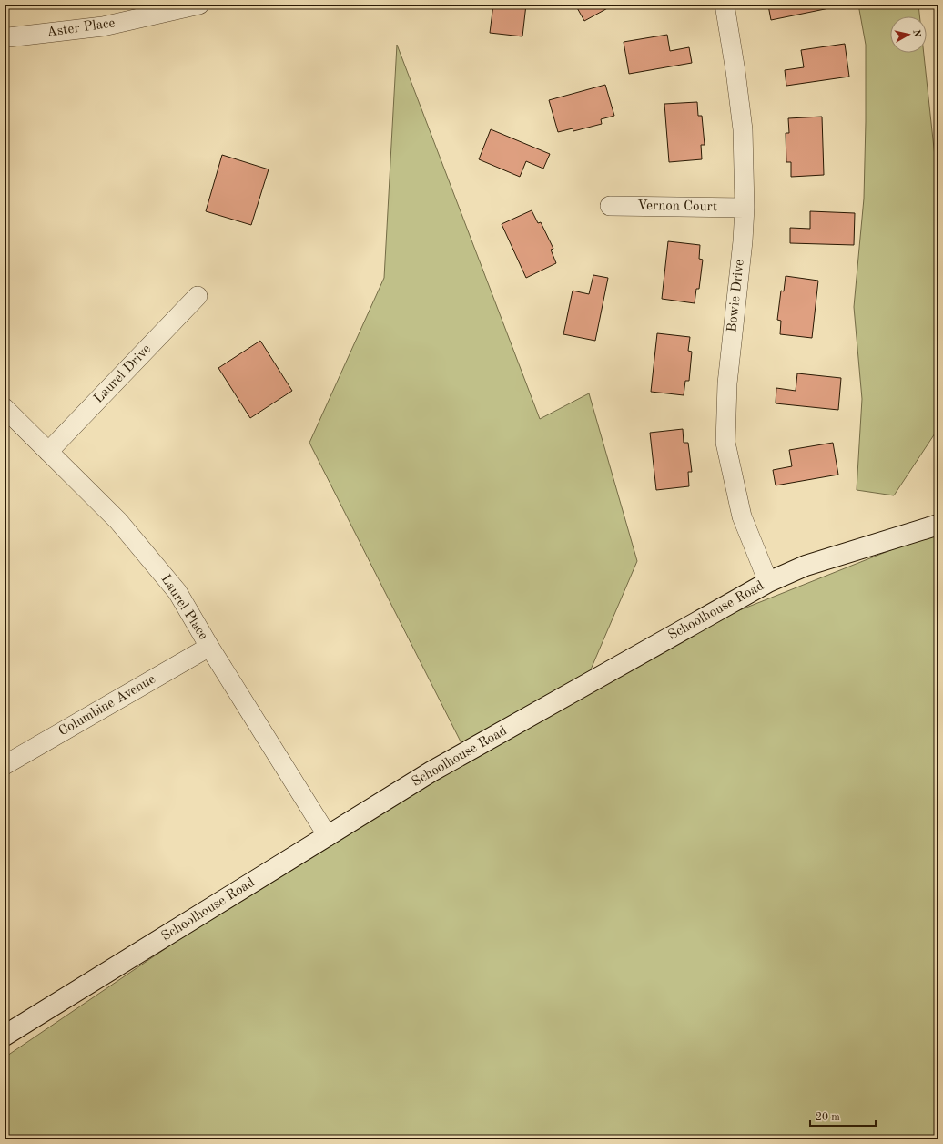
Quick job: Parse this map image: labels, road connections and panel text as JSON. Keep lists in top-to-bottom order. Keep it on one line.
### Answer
{"streets":{"street":["Aster Place","Vernon Court","Bowie Drive","Laurel Drive","Laurel Place","Schoolhouse Road","Columbine Avenue"]},"crossings":[["Vernon Court","Bowie Drive"],["Bowie Drive","Schoolhouse Road"],["Laurel Drive","Laurel Place"],["Laurel Place","Schoolhouse Road"],["Laurel Place","Columbine Avenue"]],"scale_bar":"20 m","north":"right"}
